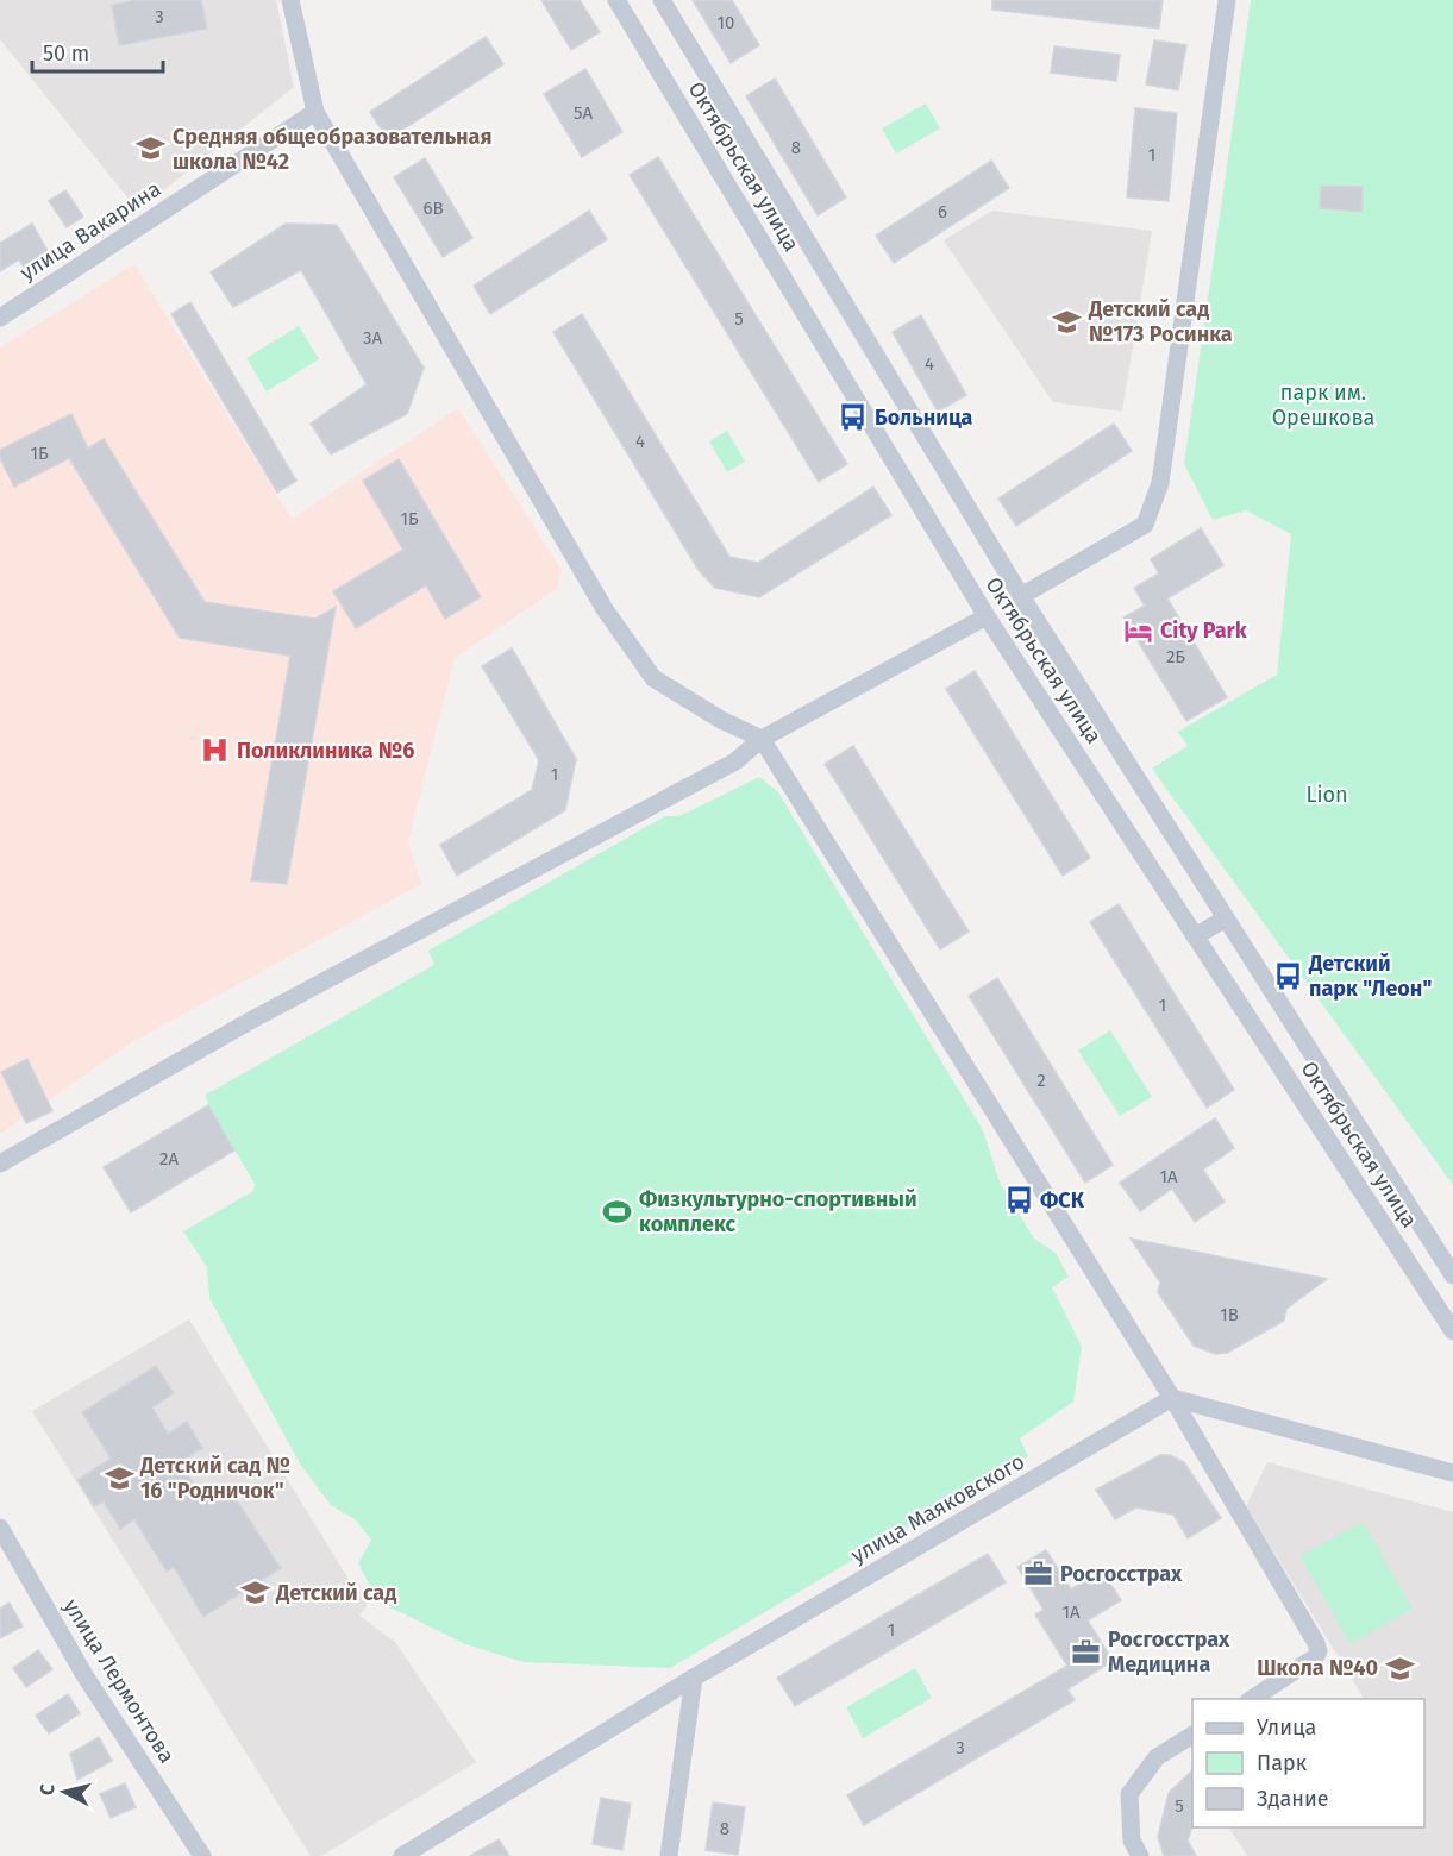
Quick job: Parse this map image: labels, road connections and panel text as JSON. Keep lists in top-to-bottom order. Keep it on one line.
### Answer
{"streets":{"street":["Октябрьская улица","улица Вакарина","улица Маяковского","улица Лермонтова"]},"parks":["парк им. Орешкова","Lion"],"places":{"school or university":["Средняя общеобразовательная школа №42","Детский сад №173 Росинка","Детский сад № 16 \"Родничок\"","Детский сад","Школа №40"],"bus stop":["Больница","Детский парк \"Леон\"","ФСК"],"hotel":["City Park"],"hospital":["Поликлиника №6"],"sports":["Физкультурно-спортивный комплекс"],"office":["Росгосстрах","Росгосстрах Медицина"]},"house_numbers":["3","10","5А","8","1","6В","6","5","3А","4","4","1Б","1Б","2Б","1","1","2","2А","1А","1В","1А","1","3","5","8"],"legend":["Улица","Парк","Здание"],"scale_bar":"50 m","north":"left"}
